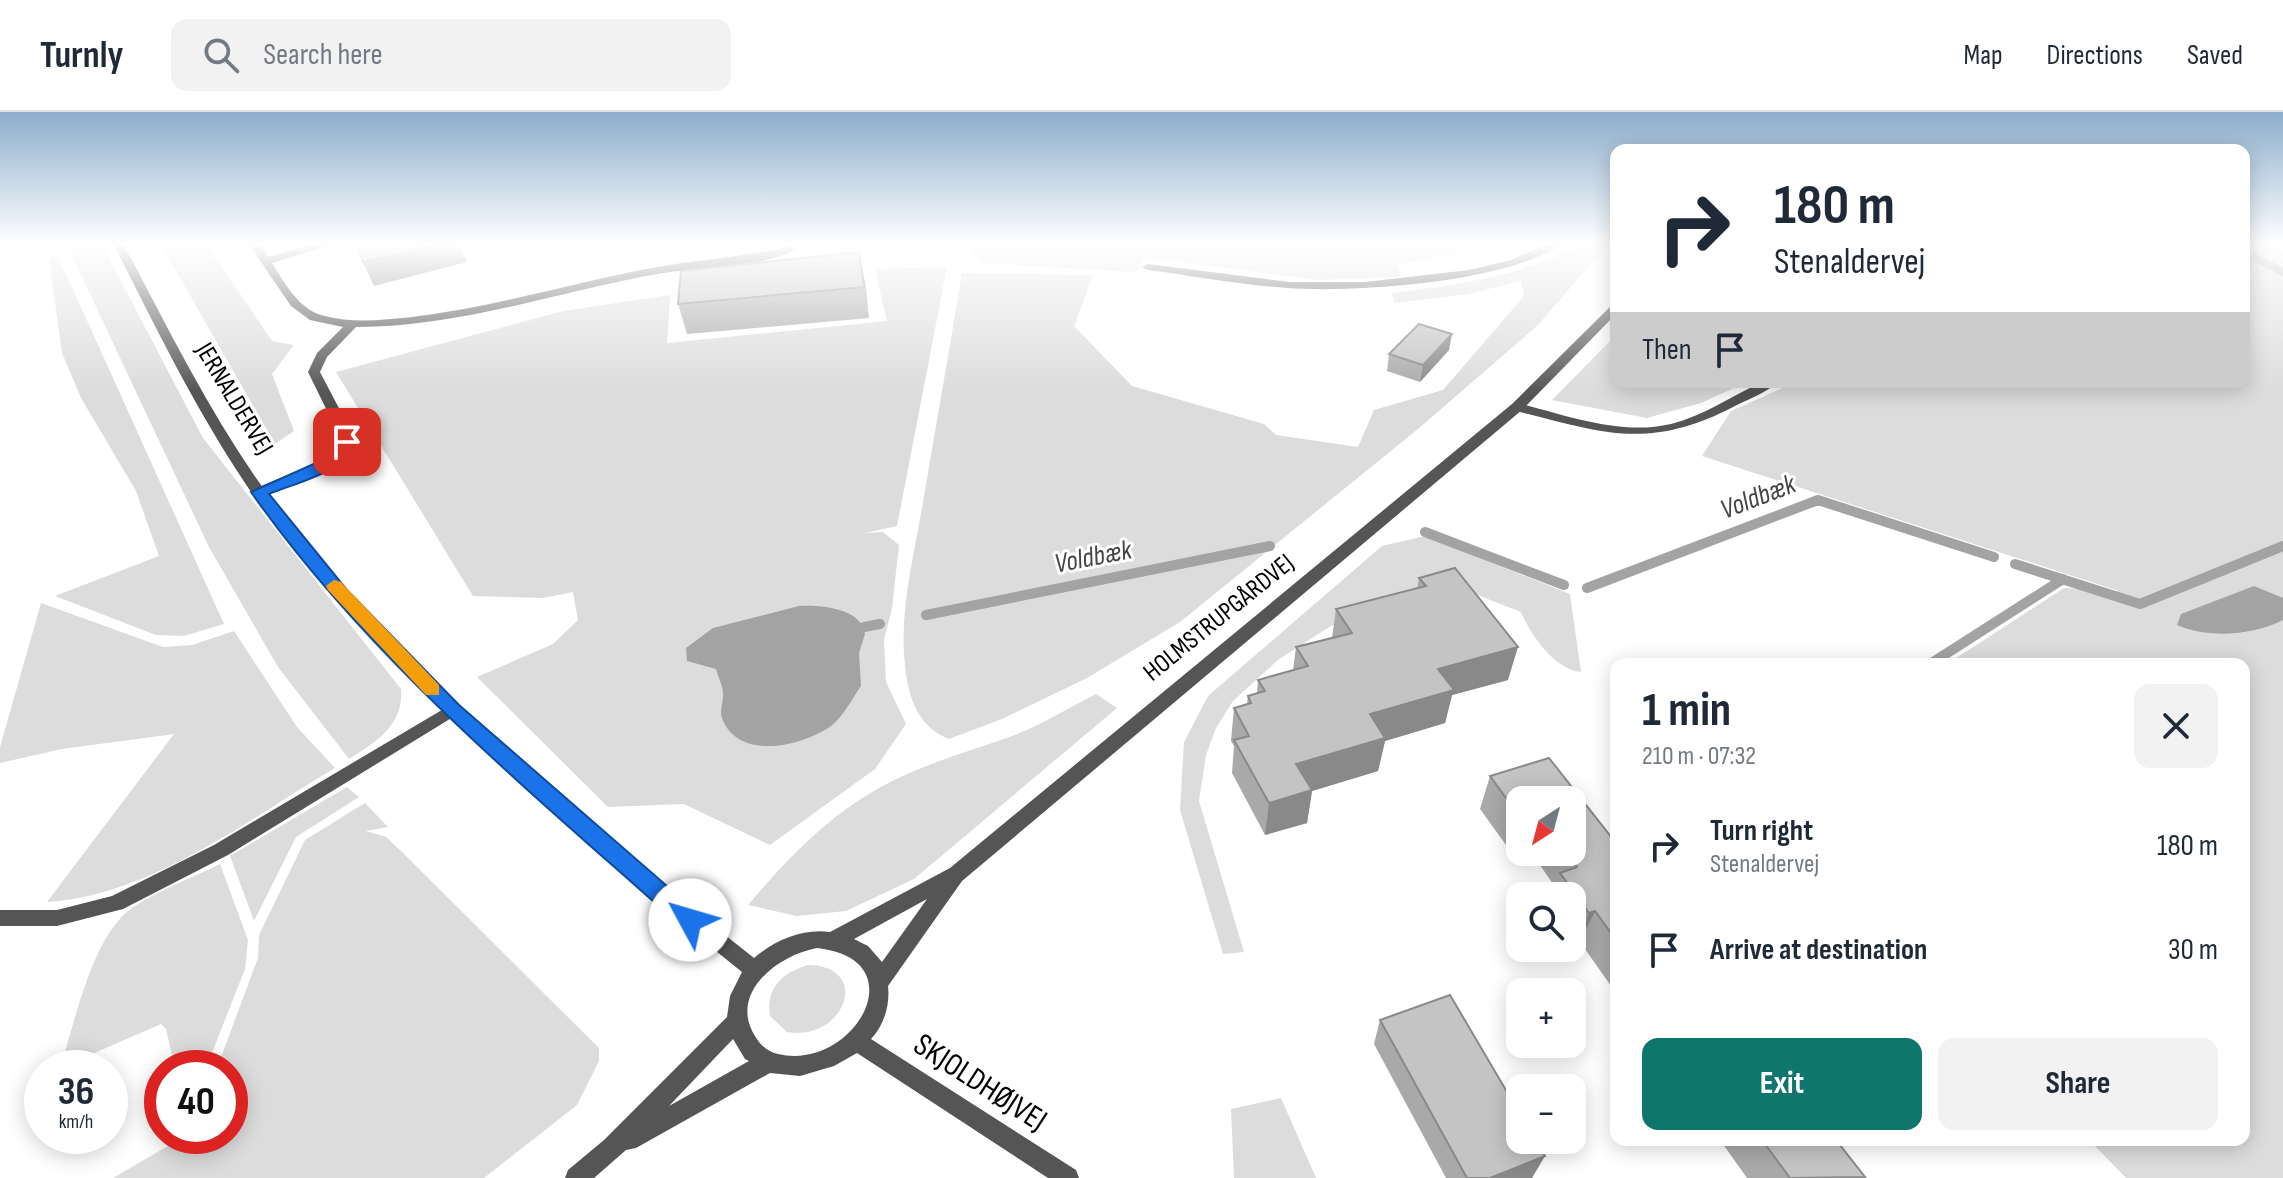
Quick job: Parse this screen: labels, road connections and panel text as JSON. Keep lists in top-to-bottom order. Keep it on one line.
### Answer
{"streets":{"street":["JERNALDERVEJ","HOLMSTRUPGÅRDVEJ","SKJOLDHØJVEJ"]},"crossings":[["JERNALDERVEJ","HOLMSTRUPGÅRDVEJ"],["JERNALDERVEJ","SKJOLDHØJVEJ"],["HOLMSTRUPGÅRDVEJ","SKJOLDHØJVEJ"]],"water":["Voldbæk"],"north":"bottom left","page":{"header":"Turnly","search":"Search here","nav":["Map","Directions","Saved"],"turn":["180 m","Stenaldervej"],"then":"Then","heading":["1 min","210 m · 07:32"],"map_buttons":["+","−"],"list":[{"name":"Turn right","note":"Stenaldervej","value":"180 m"},{"name":"Arrive at destination","value":"30 m"}],"buttons":["Exit","Share"],"speed":"36 km/h","limit":"40"}}
